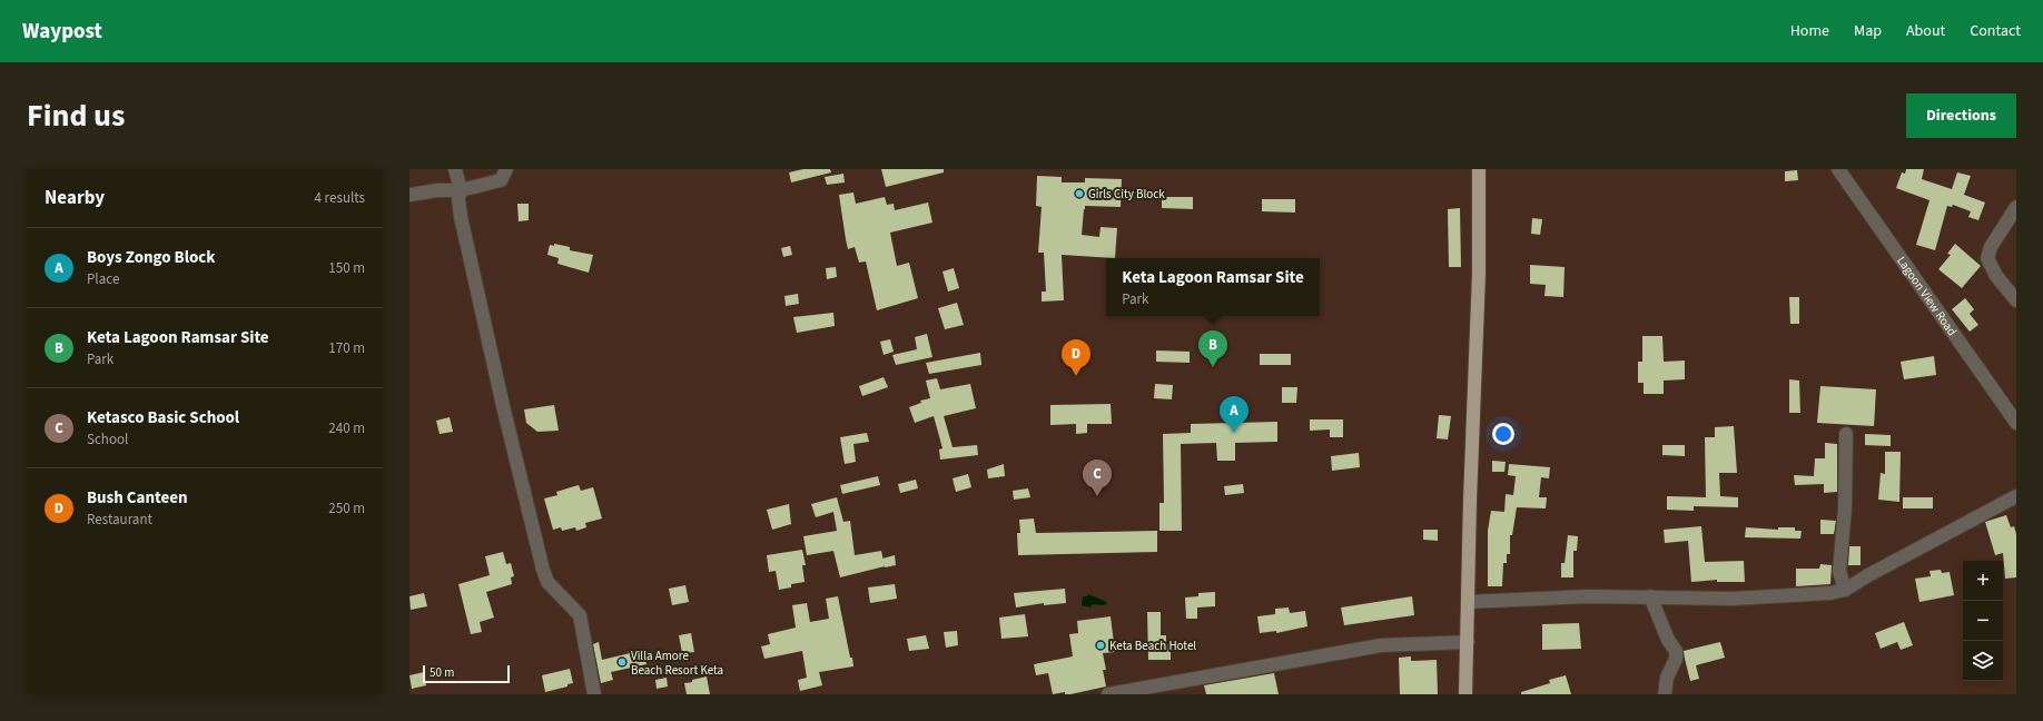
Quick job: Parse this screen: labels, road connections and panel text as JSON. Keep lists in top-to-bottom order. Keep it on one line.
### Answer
{"streets":{"street":["Lagoon View Road"]},"places":["Girls City Block","Keta Beach Hotel","Villa Amore Beach Resort Keta"],"scale_bar":"50 m","page":{"header":"Waypost","nav":["Home","Map","About","Contact"],"title":"Find us","buttons":"Directions","heading":["Nearby","4 results"],"list":[{"mark":"A","name":"Boys Zongo Block","note":"Place","value":"150 m"},{"mark":"B","name":"Keta Lagoon Ramsar Site","note":"Park","value":"170 m"},{"mark":"C","name":"Ketasco Basic School","note":"School","value":"240 m"},{"mark":"D","name":"Bush Canteen","note":"Restaurant","value":"250 m"}],"popup":["Keta Lagoon Ramsar Site","Park"],"pins":["B","D","A","C"],"map_buttons":["+","−"],"scale":"50 m"}}
